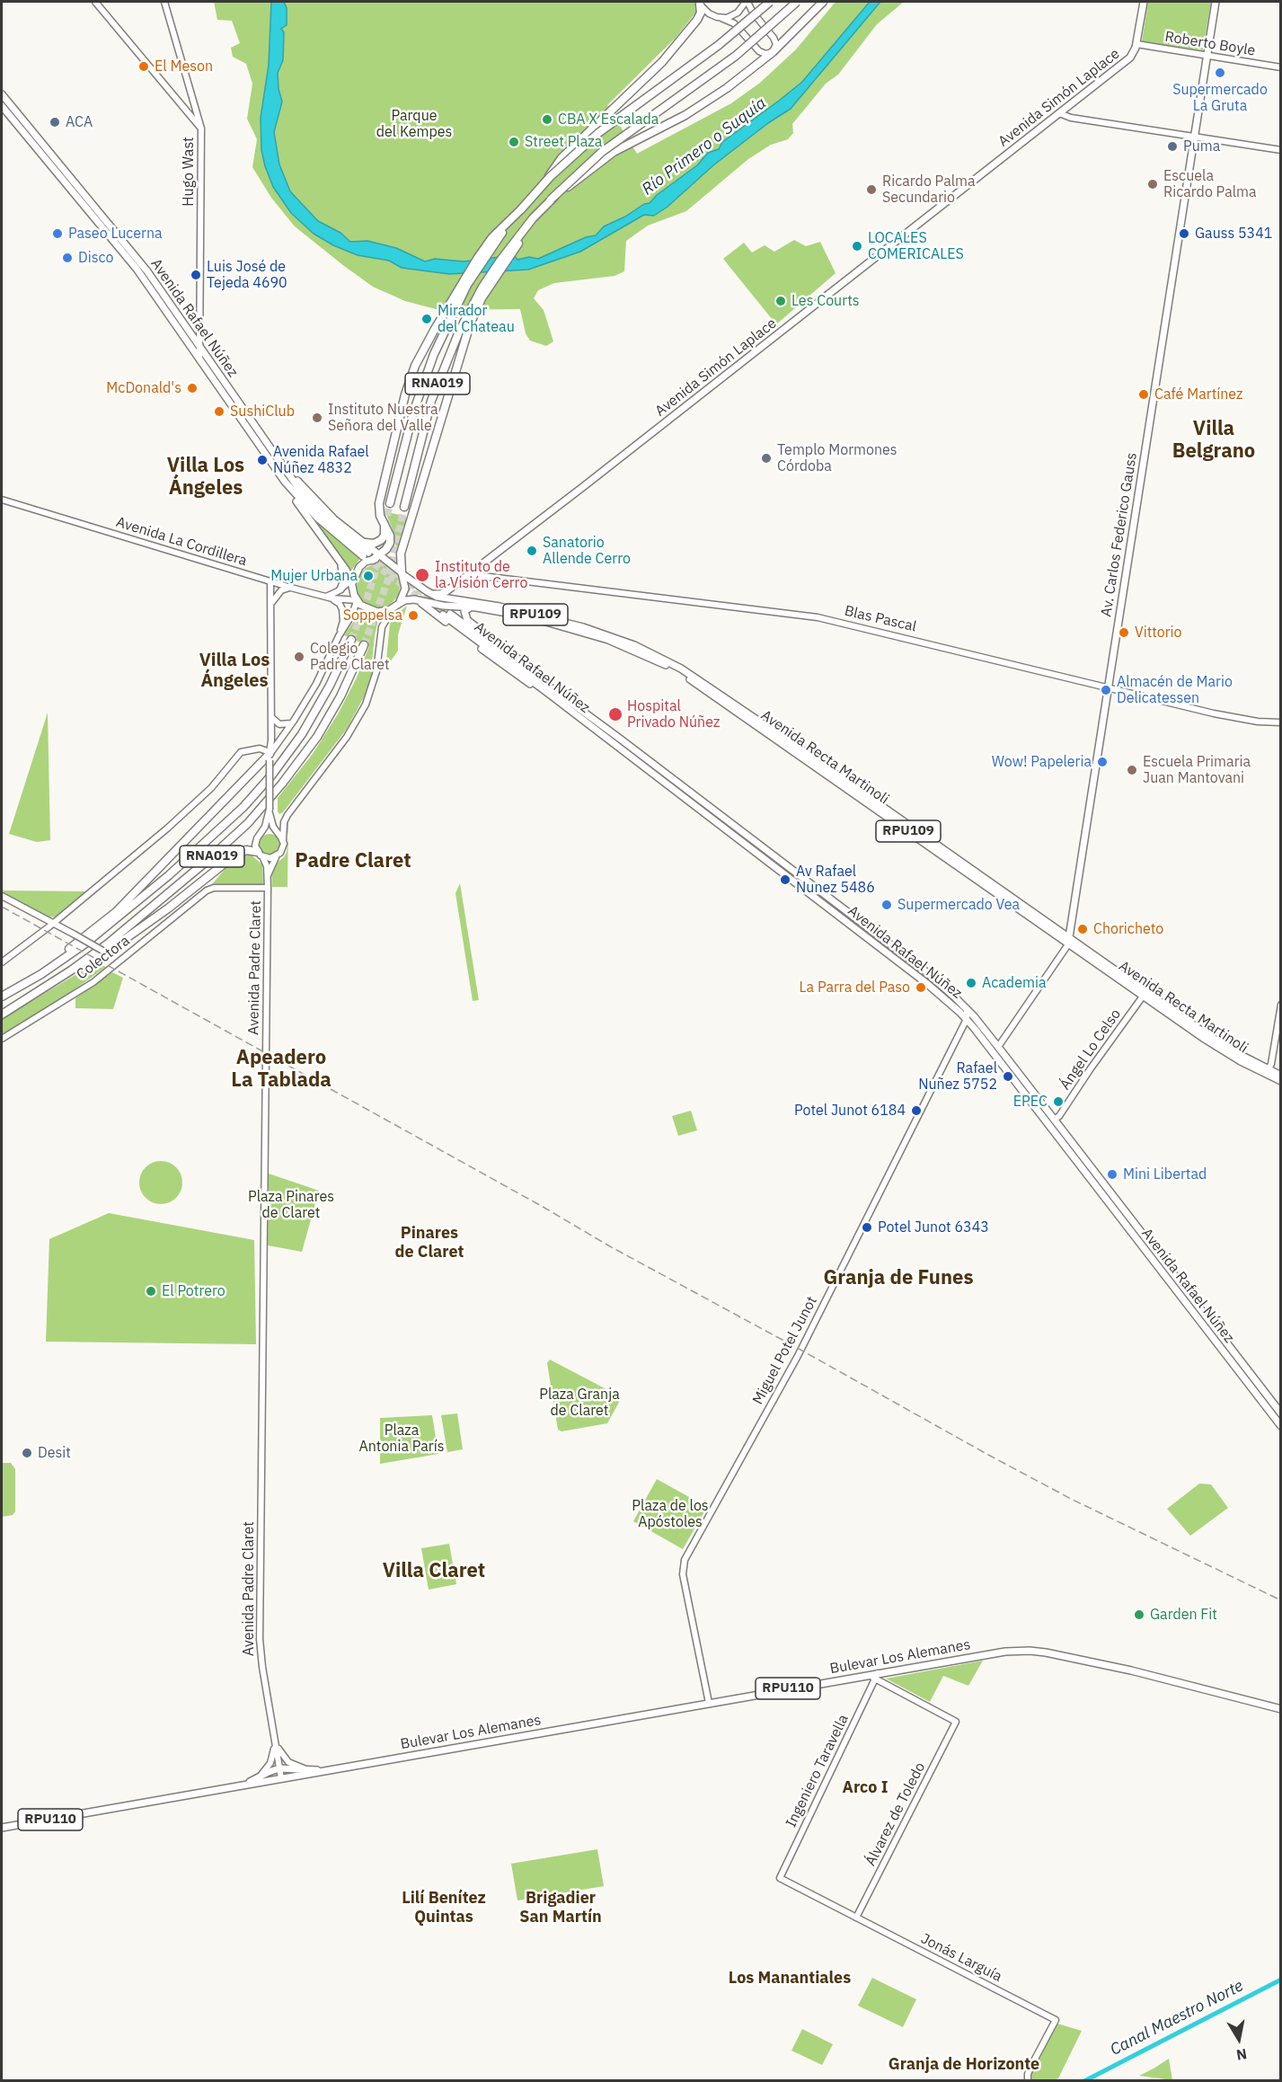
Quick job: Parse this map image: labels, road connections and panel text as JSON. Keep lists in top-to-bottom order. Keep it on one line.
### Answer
{"streets":{"highway":["RNA019"],"main road":["Roberto Boyle","Avenida Simón Laplace","Hugo Wast","Avenida Rafael Núñez","Av. Carlos Federico Gauss","Avenida La Cordillera","RPU109","Blas Pascal","Avenida Recta Martinoli","Colectora","Avenida Padre Claret","Ángel Lo Celso","Miguel Potel Junot","Bulevar Los Alemanes","RPU110","Ingeniero Taravella","Álvarez de Toledo","Jonás Larguía"]},"crossings":[["Roberto Boyle","Avenida Simón Laplace"],["Roberto Boyle","Av. Carlos Federico Gauss"],["Avenida Simón Laplace","RPU109"],["Avenida Simón Laplace","Blas Pascal"],["Avenida Simón Laplace","Avenida Recta Martinoli"],["Hugo Wast","Avenida Rafael Núñez"],["Avenida Rafael Núñez","Avenida La Cordillera"],["Avenida Rafael Núñez","RPU109"],["Avenida Rafael Núñez","Avenida Recta Martinoli"],["Avenida Rafael Núñez","Ángel Lo Celso"],["Avenida Rafael Núñez","Miguel Potel Junot"],["Av. Carlos Federico Gauss","Blas Pascal"],["Av. Carlos Federico Gauss","Avenida Recta Martinoli"],["Avenida La Cordillera","RPU109"],["Avenida La Cordillera","Avenida Recta Martinoli"],["RPU109","Avenida Recta Martinoli"],["Avenida Recta Martinoli","Ángel Lo Celso"],["Colectora","Avenida Padre Claret"],["Avenida Padre Claret","Bulevar Los Alemanes"],["Miguel Potel Junot","Bulevar Los Alemanes"],["Bulevar Los Alemanes","Ingeniero Taravella"],["Bulevar Los Alemanes","Álvarez de Toledo"],["Ingeniero Taravella","Álvarez de Toledo"],["Ingeniero Taravella","Jonás Larguía"],["Álvarez de Toledo","Jonás Larguía"]],"districts":["Villa Belgrano","Villa Los Ángeles","Villa Los Ángeles","Padre Claret","Apeadero La Tablada","Pinares de Claret","Granja de Funes","Villa Claret","Arco I","Lilí Benítez Quintas","Brigadier San Martín","Los Manantiales","Granja de Horizonte"],"water":["Río Primero o Suquía","Canal Maestro Norte"],"parks":["Parque del Kempes","Plaza Pinares de Claret","Plaza Granja de Claret","Plaza Antonia París","Plaza de los Apóstoles"],"places":["El Meson","Supermercado La Gruta","CBA X Escalada","ACA","Street Plaza","Puma","Escuela Ricardo Palma","Ricardo Palma Secundario","Paseo Lucerna","Gauss 5341","LOCALES COMERICALES","Disco","Luis José de Tejeda 4690","Les Courts","Mirador del Chateau","McDonald's","Café Martínez","SushiClub","Instituto Nuestra Señora del Valle","Templo Mormones Córdoba","Avenida Rafael Núñez 4832","Sanatorio Allende Cerro","Instituto de la Visión Cerro","Mujer Urbana","Soppelsa","Vittorio","Colegio Padre Claret","Almacén de Mario Delicatessen","Hospital Privado Núñez","Wow! Papeleria","Escuela Primaria Juan Mantovani","Av Rafael Nunez 5486","Supermercado Vea","Choricheto","Academia","La Parra del Paso","Rafael Nuñez 5752","EPEC","Potel Junot 6184","Mini Libertad","Potel Junot 6343","El Potrero","Desit","Garden Fit"],"north":"bottom"}
